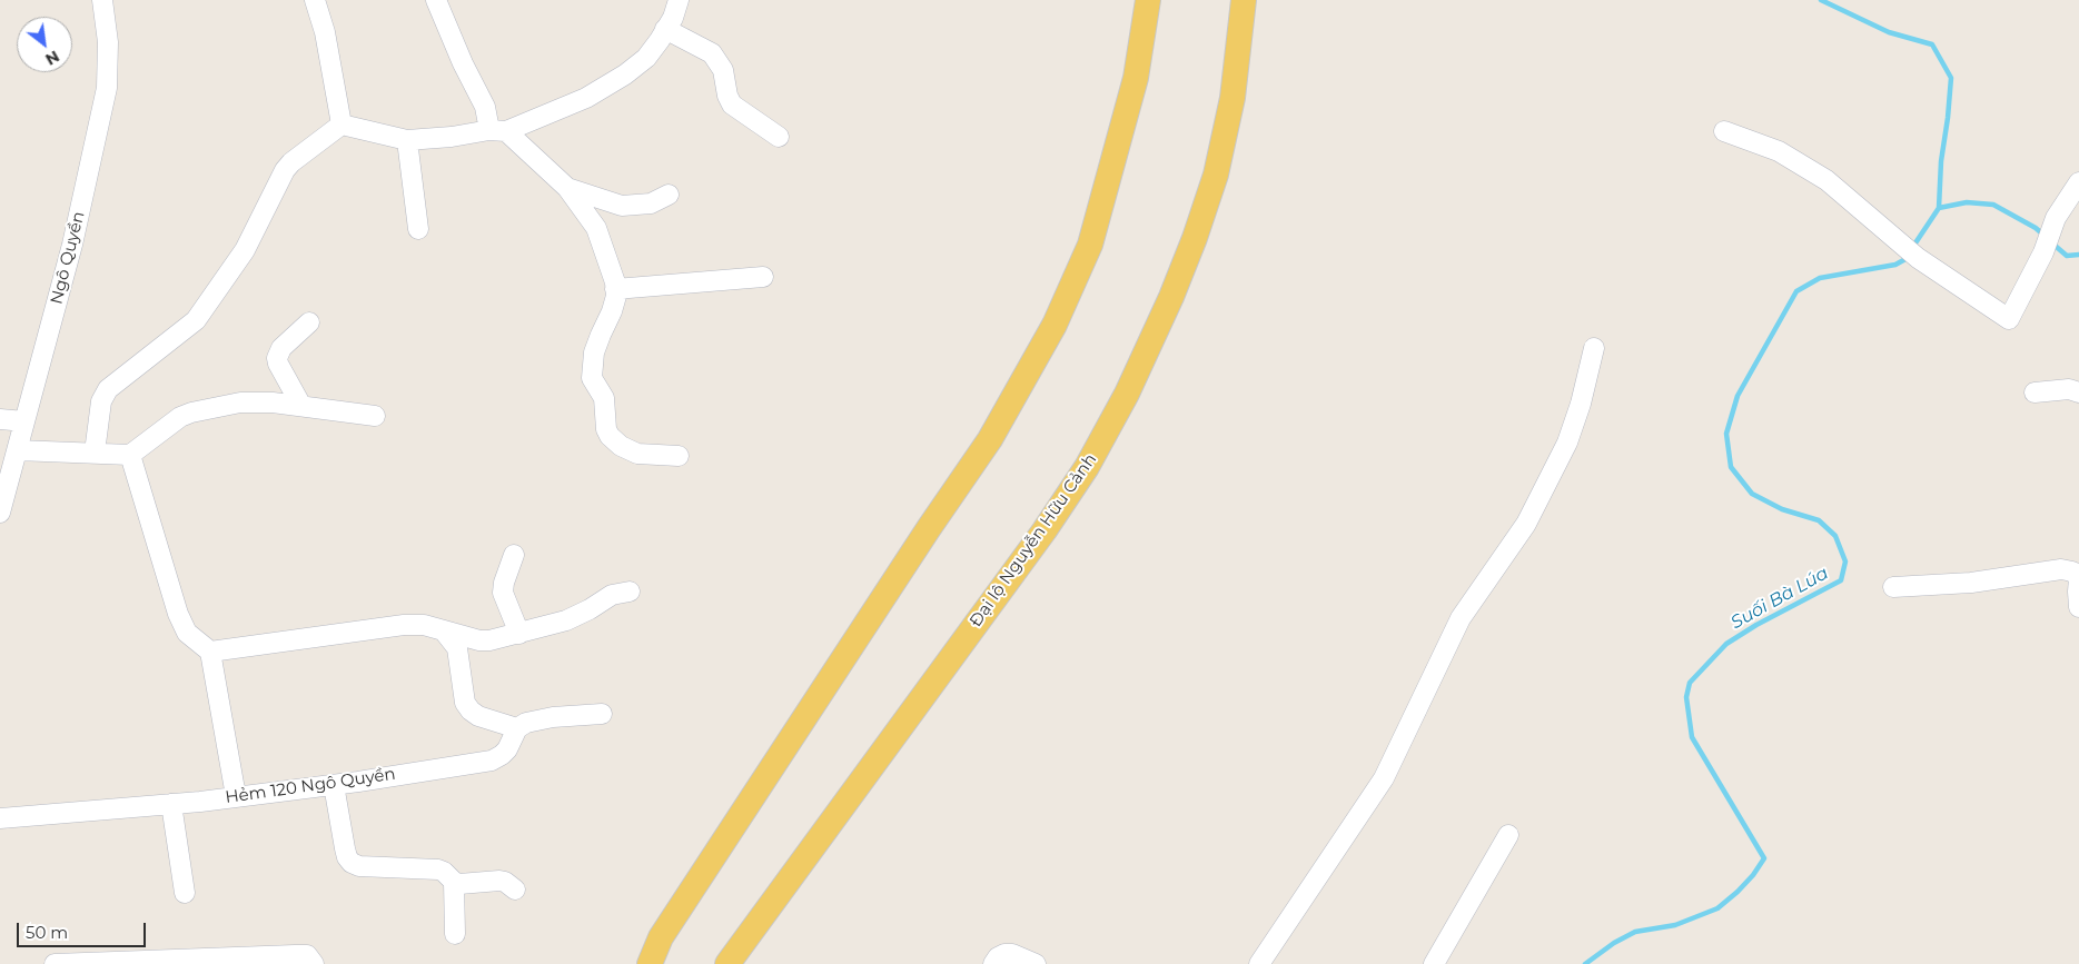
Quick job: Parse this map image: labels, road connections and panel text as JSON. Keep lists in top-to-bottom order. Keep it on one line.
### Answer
{"streets":{"main road":["Đại lộ Nguyễn Hữu Cảnh"],"street":["Ngô Quyền","Hẻm 120 Ngô Quyền"]},"water":["Suối Bà Lúa"],"scale_bar":"50 m","north":"bottom right"}
